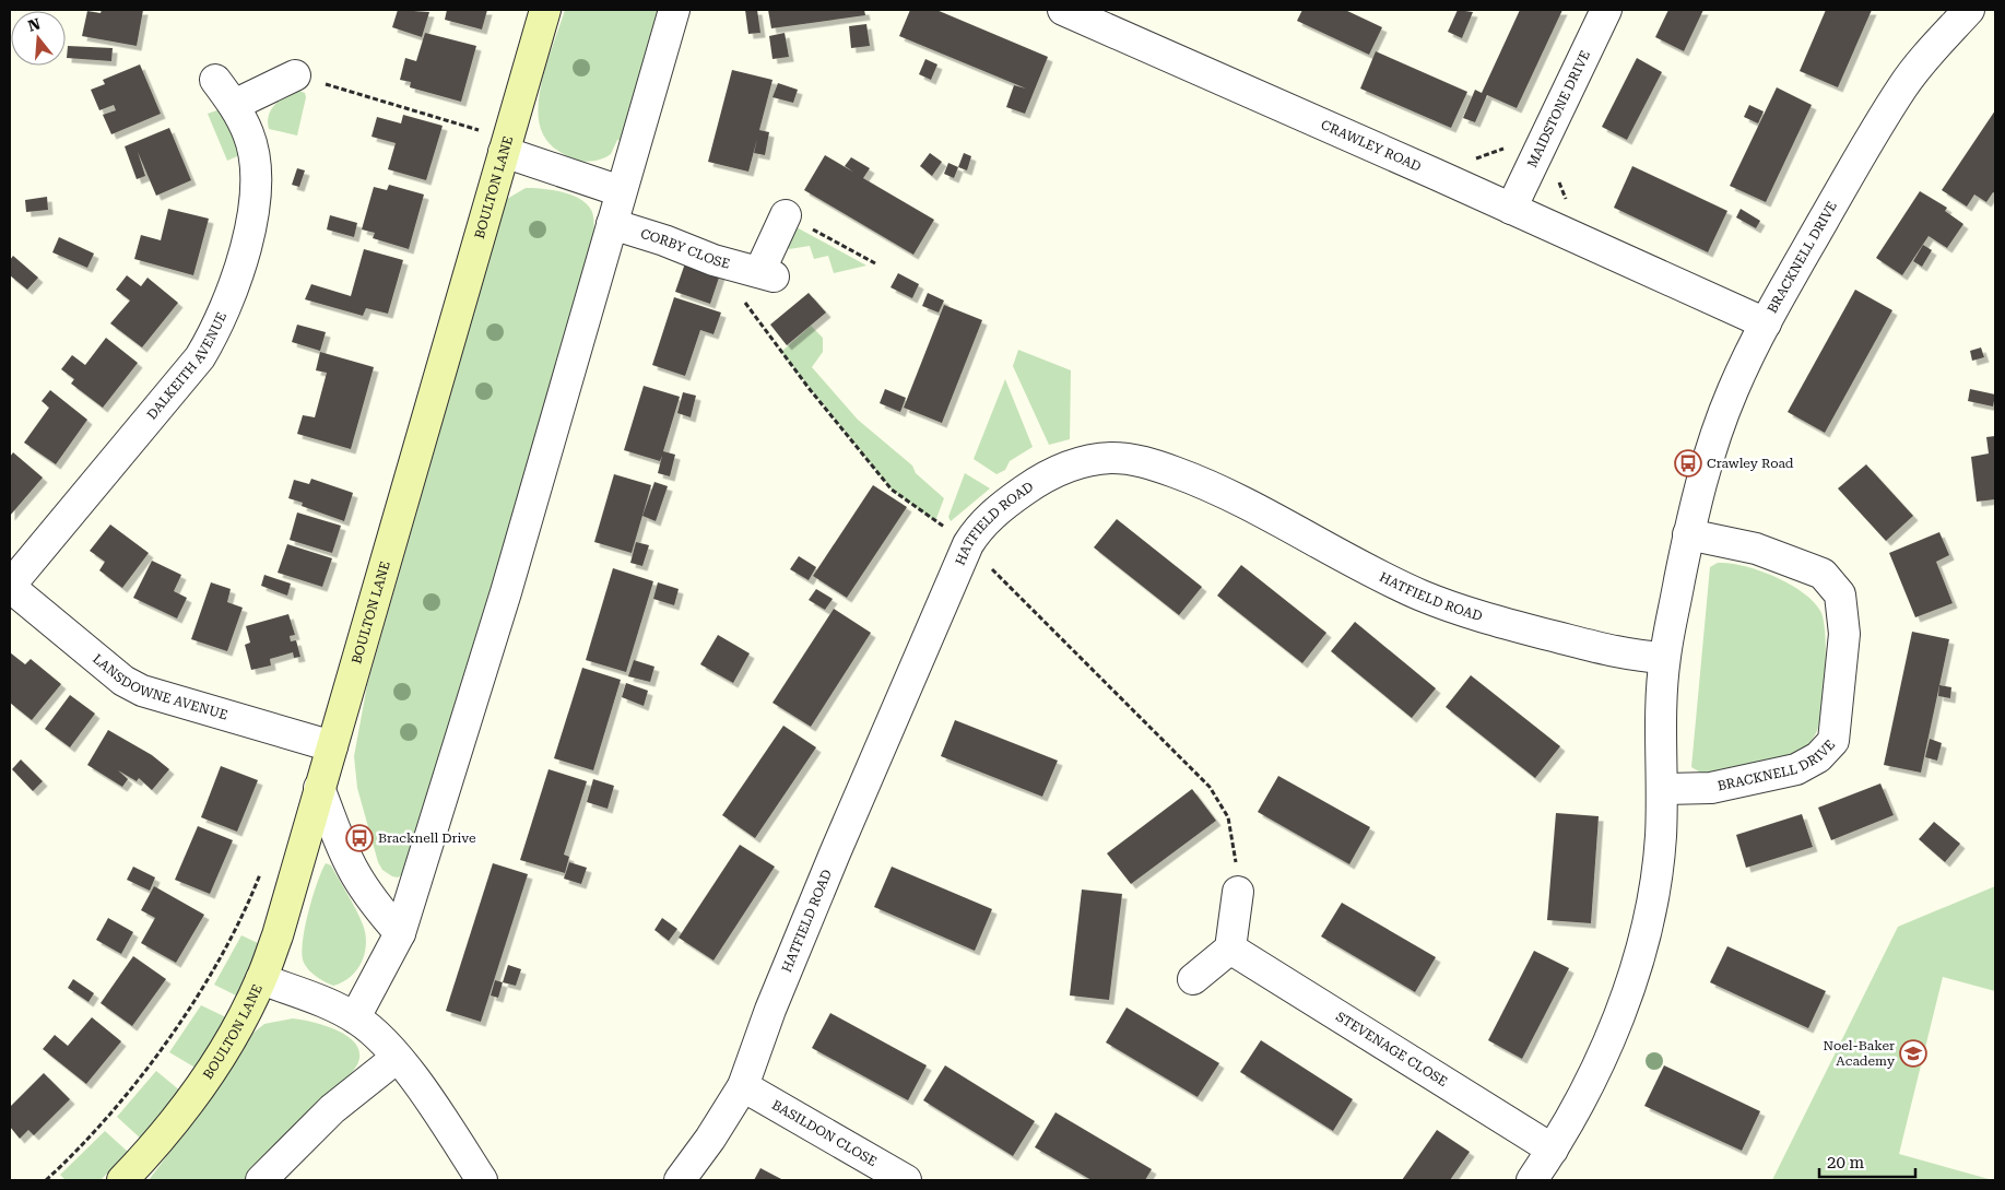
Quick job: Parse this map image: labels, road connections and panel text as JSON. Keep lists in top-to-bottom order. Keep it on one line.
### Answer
{"streets":{"street":["MAIDSTONE DRIVE","CRAWLEY ROAD","BOULTON LANE","CORBY CLOSE","BRACKNELL DRIVE","DALKEITH AVENUE","HATFIELD ROAD","LANSDOWNE AVENUE","STEVENAGE CLOSE","BASILDON CLOSE"]},"crossings":[["MAIDSTONE DRIVE","CRAWLEY ROAD"],["CRAWLEY ROAD","BRACKNELL DRIVE"],["BOULTON LANE","LANSDOWNE AVENUE"],["BRACKNELL DRIVE","HATFIELD ROAD"],["BRACKNELL DRIVE","STEVENAGE CLOSE"],["DALKEITH AVENUE","LANSDOWNE AVENUE"],["HATFIELD ROAD","BASILDON CLOSE"]],"places":{"bus stop":["Crawley Road","Bracknell Drive"],"school or university":["Noel-Baker Academy"]},"scale_bar":"20 m","north":"top"}
